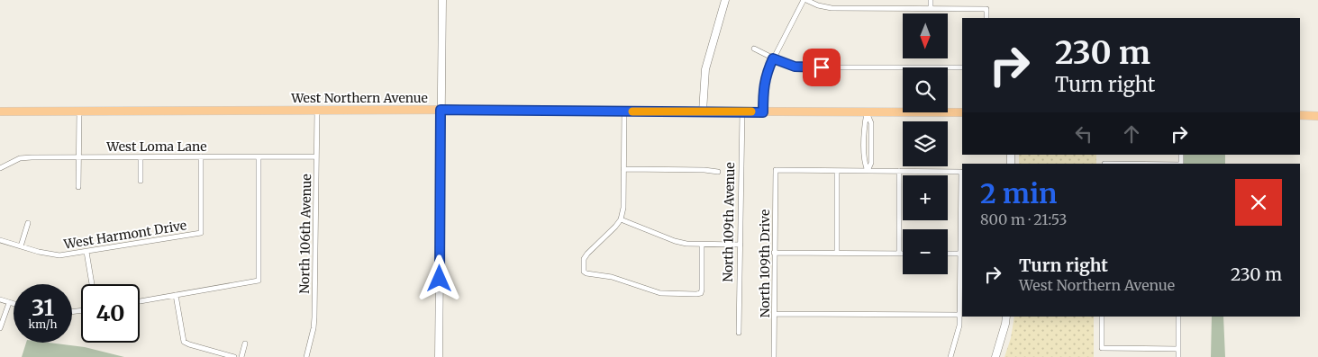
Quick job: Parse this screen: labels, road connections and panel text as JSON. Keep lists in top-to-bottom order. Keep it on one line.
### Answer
{"streets":{"main road":["West Northern Avenue"],"street":["West Loma Lane","North 109th Avenue","North 106th Avenue","West Harmont Drive","North 109th Drive"]},"crossings":[["West Northern Avenue","North 109th Avenue"],["West Northern Avenue","North 106th Avenue"],["West Loma Lane","North 106th Avenue"],["West Loma Lane","West Harmont Drive"]],"north":"bottom","page":{"map_buttons":["+","−"],"turn":["230 m","Turn right"],"heading":["2 min","800 m · 21:53"],"list":[{"name":"Turn right","note":"West Northern Avenue","value":"230 m"}],"speed":"31 km/h","limit":"40"}}
